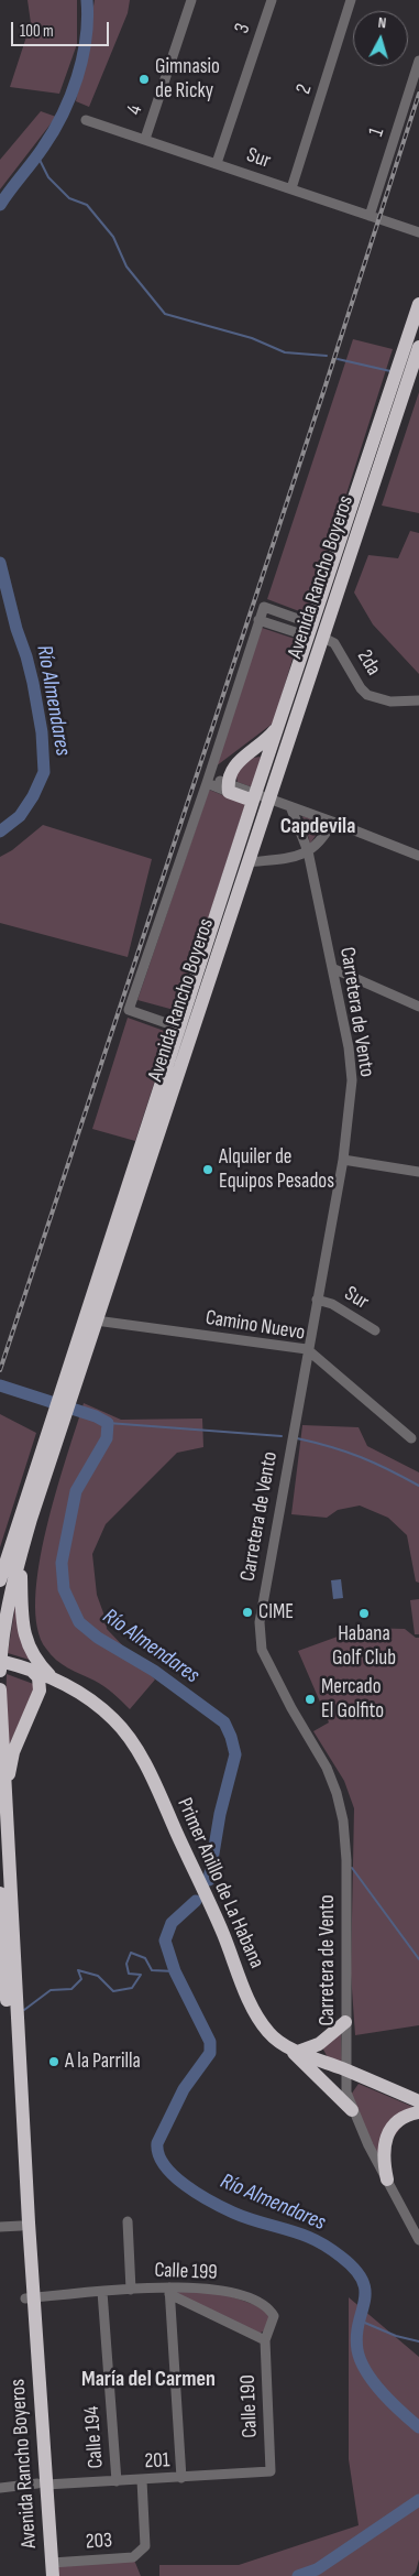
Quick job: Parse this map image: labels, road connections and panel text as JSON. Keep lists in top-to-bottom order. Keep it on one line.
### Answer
{"streets":{"highway":["Avenida Rancho Boyeros","Primer Anillo de La Habana"],"street":["3","2","4","1","Sur","2da","Carretera de Vento","Camino Nuevo","Calle 199","Calle 190","Calle 194","201","203"]},"crossings":[["3","Sur"],["2","Sur"],["4","Sur"],["1","Sur"],["Sur","Carretera de Vento"],["Avenida Rancho Boyeros","2da"],["Avenida Rancho Boyeros","Camino Nuevo"],["Avenida Rancho Boyeros","Primer Anillo de La Habana"],["Avenida Rancho Boyeros","Calle 199"],["Avenida Rancho Boyeros","201"],["Avenida Rancho Boyeros","203"],["Carretera de Vento","Camino Nuevo"],["Carretera de Vento","Primer Anillo de La Habana"],["Calle 199","Calle 190"],["Calle 199","Calle 194"],["Calle 190","201"],["Calle 194","201"],["201","203"]],"districts":["Capdevila","María del Carmen"],"water":["Río Almendares"],"places":["Gimnasio de Ricky","Alquiler de Equipos Pesados","CIME","Habana Golf Club","Mercado El Golfito","A la Parrilla"],"scale_bar":"100 m","north":"top"}
